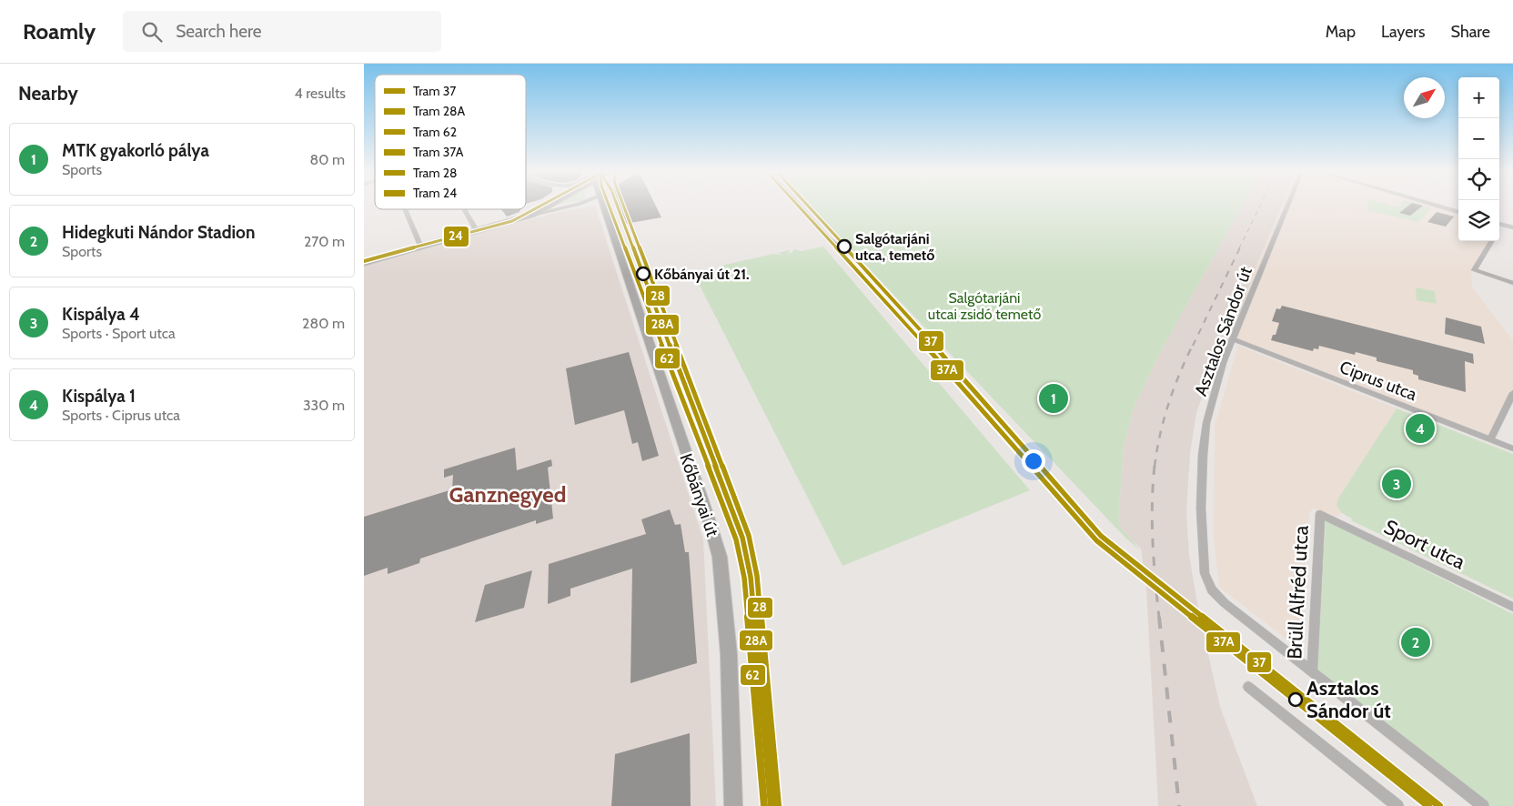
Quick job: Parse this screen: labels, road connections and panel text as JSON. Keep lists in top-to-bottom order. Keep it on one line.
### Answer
{"streets":{"main road":["Kőbányai út"],"street":["Asztalos Sándor út","Ciprus utca","Sport utca","Brüll Alfréd utca"]},"crossings":[["Asztalos Sándor út","Ciprus utca"],["Asztalos Sándor út","Brüll Alfréd utca"],["Sport utca","Brüll Alfréd utca"]],"districts":["Ganznegyed"],"parks":["Salgótarjáni utcai zsidó temető"],"places":["Salgótarjáni utca, temető","Kőbányai út 21.","Asztalos Sándor út"],"lines":["tram line 37","tram line 28A","tram line 62","tram line 37A","tram line 28","tram line 24"],"legend":["Tram 37","Tram 28A","Tram 62","Tram 37A","Tram 28","Tram 24"],"north":"top right","page":{"header":"Roamly","search":"Search here","nav":["Map","Layers","Share"],"heading":["Nearby","4 results"],"map_buttons":["+","−"],"list":[{"mark":"1","name":"MTK gyakorló pálya","note":"Sports","value":"80 m"},{"mark":"2","name":"Hidegkuti Nándor Stadion","note":"Sports","value":"270 m"},{"mark":"3","name":"Kispálya 4","note":"Sports · Sport utca","value":"280 m"},{"mark":"4","name":"Kispálya 1","note":"Sports · Ciprus utca","value":"330 m"}],"pins":["1","4","3","2"]}}
